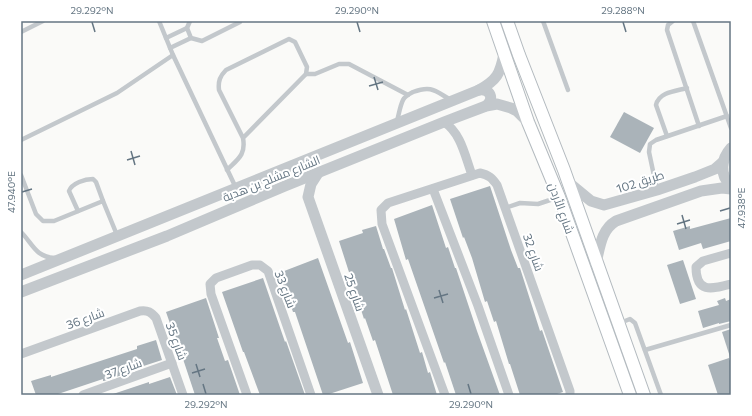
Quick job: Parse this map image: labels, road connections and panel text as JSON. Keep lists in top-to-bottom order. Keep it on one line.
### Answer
{"streets":{"main road":["شارع الأردن"],"street":["الشارع مشلح بن هدبة","طريق 102","شارع 32","شارع 33","شارع 25","شارع 36","شارع 35","شارع 37"]},"crossings":[["الشارع مشلح بن هدبة","شارع الأردن"],["طريق 102","شارع الأردن"],["شارع 36","شارع 35"],["شارع 35","شارع 37"]],"coordinates":["29.292°N","29.290°N","29.288°N","47.940°E","47.938°E"]}
